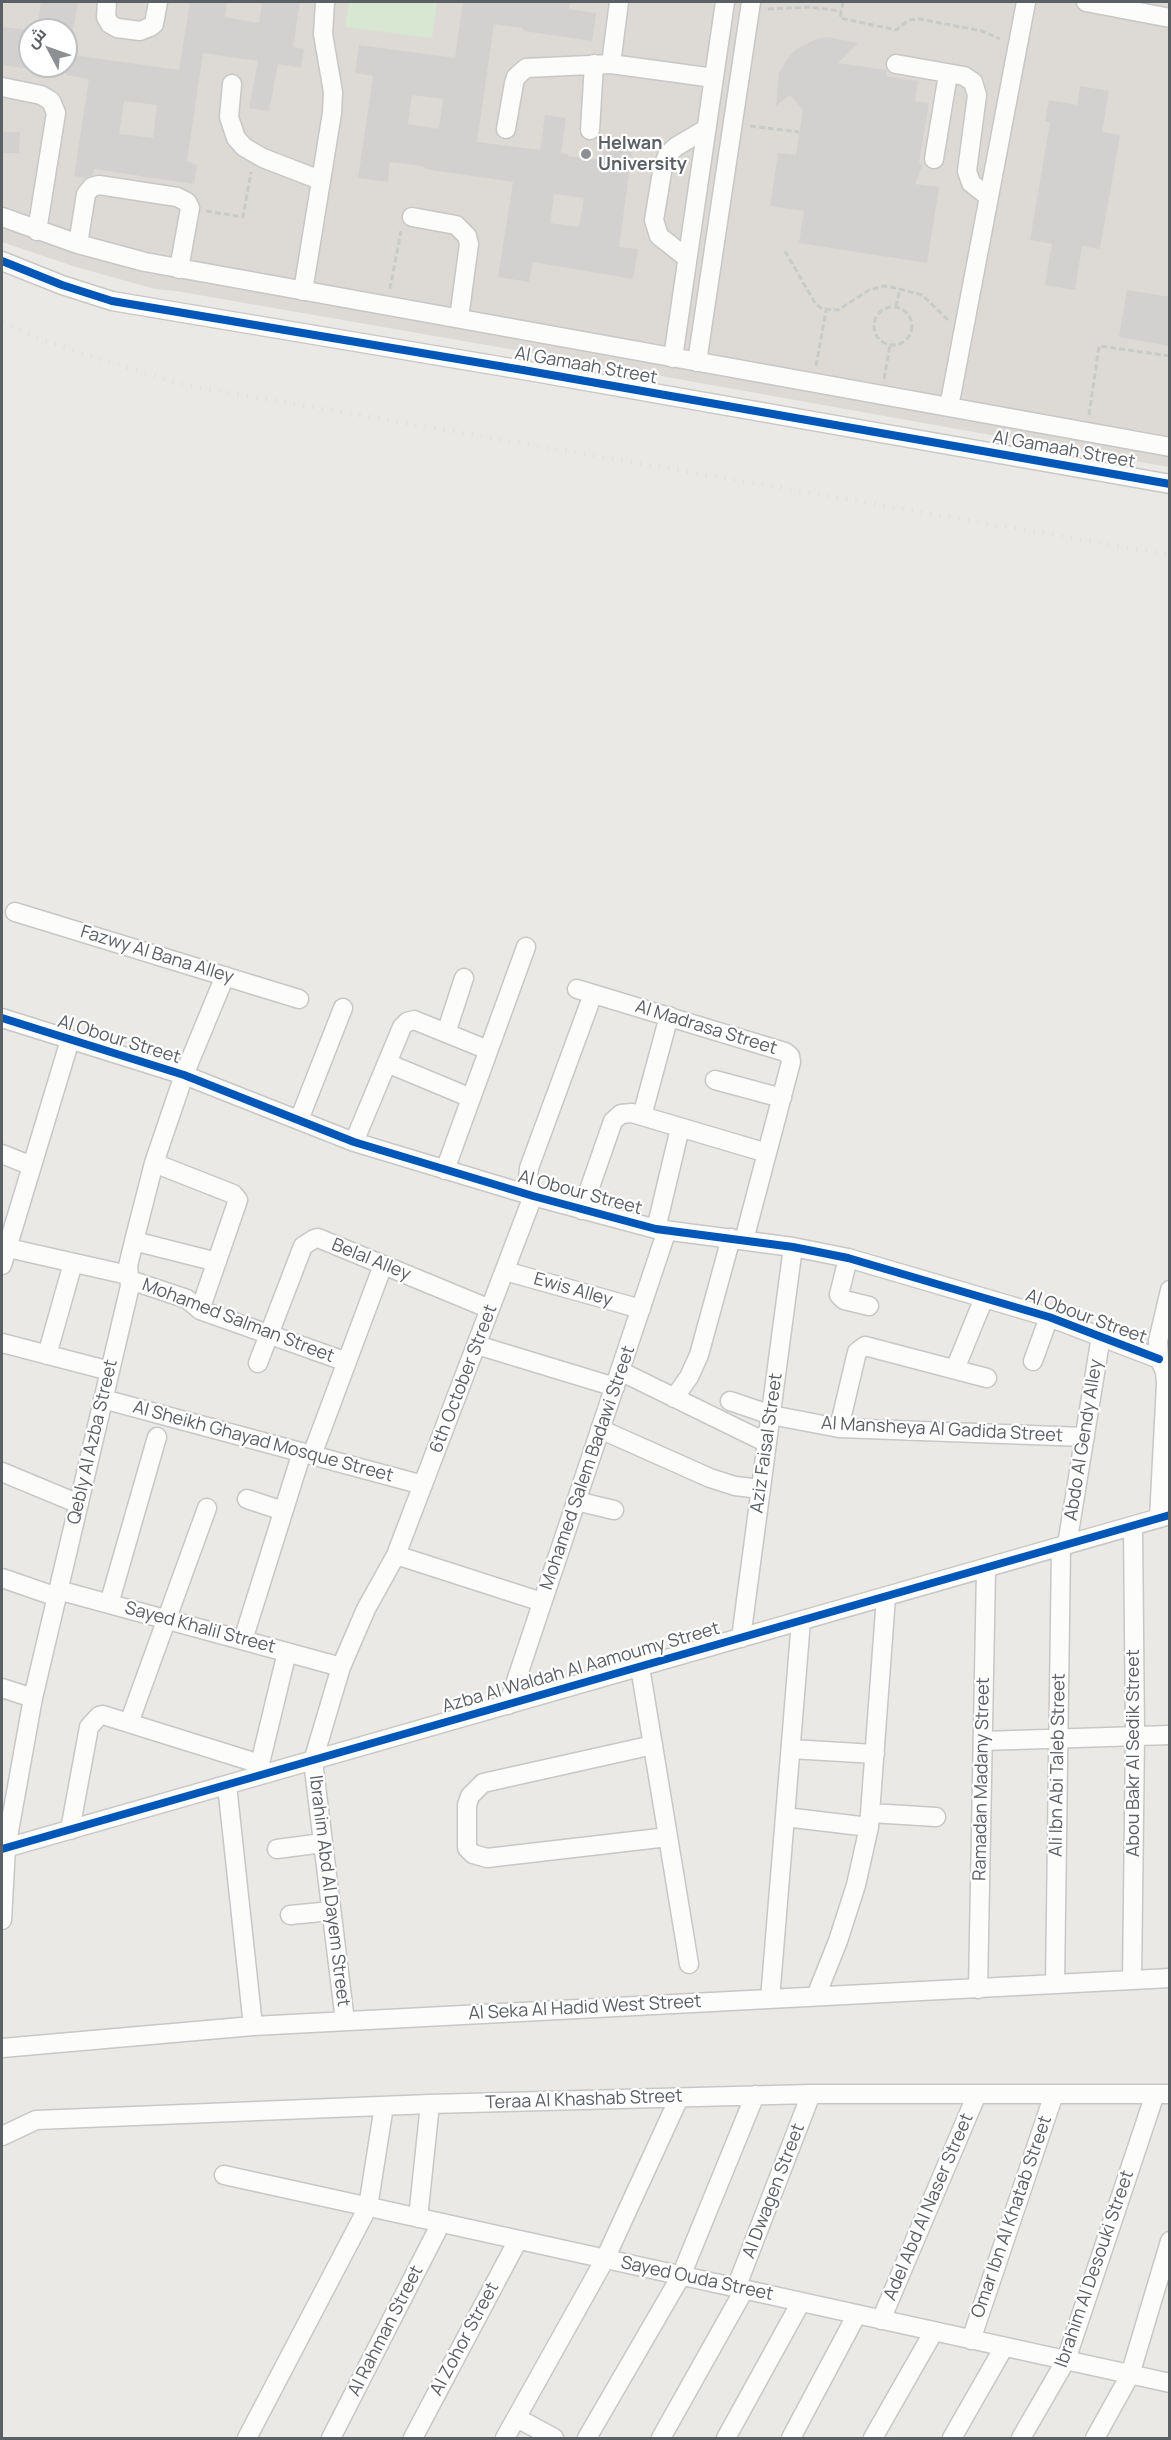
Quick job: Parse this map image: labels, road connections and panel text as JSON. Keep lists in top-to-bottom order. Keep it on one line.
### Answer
{"streets":{"street":["Al Gamaah Street","Fazwy Al Bana Alley","Al Madrasa Street","Al Obour Street","Belal Alley","Ewis Alley","Mohamed Salman Street","6th October Street","Al Mansheya Al Gadida Street","Abdo Al Gendy Alley","Qebly Al Azba Street","Al Sheikh Ghayad Mosque Street","Aziz Faisal Street","Mohamed Salem Badawi Street","Sayed Khalil Street","Azba Al Waldah Al Aamoumy Street","Abou Bakr Al Sedik Street","Ali Ibn Abi Taleb Street","Ramadan Madany Street","Ibrahim Abd Al Dayem Street","Al Seka Al Hadid West Street","Teraa Al Khashab Street","Al Dwagen Street","Adel Abd Al Naser Street","Omar Ibn Al Khatab Street","Ibrahim Al Desouki Street","Sayed Ouda Street","Al Rahman Street","Al Zohor Street"]},"crossings":[["Fazwy Al Bana Alley","Qebly Al Azba Street"],["Al Madrasa Street","Al Obour Street"],["Al Madrasa Street","6th October Street"],["Al Obour Street","6th October Street"],["Al Obour Street","Abdo Al Gendy Alley"],["Al Obour Street","Qebly Al Azba Street"],["Al Obour Street","Aziz Faisal Street"],["Al Obour Street","Mohamed Salem Badawi Street"],["Belal Alley","Mohamed Salman Street"],["Belal Alley","6th October Street"],["Ewis Alley","6th October Street"],["Ewis Alley","Mohamed Salem Badawi Street"],["Mohamed Salman Street","Qebly Al Azba Street"],["6th October Street","Al Sheikh Ghayad Mosque Street"],["6th October Street","Sayed Khalil Street"],["6th October Street","Azba Al Waldah Al Aamoumy Street"],["6th October Street","Ibrahim Abd Al Dayem Street"],["Al Mansheya Al Gadida Street","Abdo Al Gendy Alley"],["Al Mansheya Al Gadida Street","Aziz Faisal Street"],["Abdo Al Gendy Alley","Azba Al Waldah Al Aamoumy Street"],["Abdo Al Gendy Alley","Ali Ibn Abi Taleb Street"],["Qebly Al Azba Street","Al Sheikh Ghayad Mosque Street"],["Qebly Al Azba Street","Sayed Khalil Street"],["Qebly Al Azba Street","Azba Al Waldah Al Aamoumy Street"],["Aziz Faisal Street","Azba Al Waldah Al Aamoumy Street"],["Mohamed Salem Badawi Street","Azba Al Waldah Al Aamoumy Street"],["Azba Al Waldah Al Aamoumy Street","Abou Bakr Al Sedik Street"],["Azba Al Waldah Al Aamoumy Street","Ali Ibn Abi Taleb Street"],["Azba Al Waldah Al Aamoumy Street","Ramadan Madany Street"],["Azba Al Waldah Al Aamoumy Street","Ibrahim Abd Al Dayem Street"],["Abou Bakr Al Sedik Street","Al Seka Al Hadid West Street"],["Ali Ibn Abi Taleb Street","Al Seka Al Hadid West Street"],["Ramadan Madany Street","Al Seka Al Hadid West Street"],["Ibrahim Abd Al Dayem Street","Al Seka Al Hadid West Street"],["Teraa Al Khashab Street","Al Dwagen Street"],["Teraa Al Khashab Street","Adel Abd Al Naser Street"],["Teraa Al Khashab Street","Omar Ibn Al Khatab Street"],["Teraa Al Khashab Street","Ibrahim Al Desouki Street"],["Al Dwagen Street","Sayed Ouda Street"],["Adel Abd Al Naser Street","Sayed Ouda Street"],["Omar Ibn Al Khatab Street","Sayed Ouda Street"],["Ibrahim Al Desouki Street","Sayed Ouda Street"],["Sayed Ouda Street","Al Rahman Street"],["Sayed Ouda Street","Al Zohor Street"]],"places":["Helwan University"],"north":"top left"}
